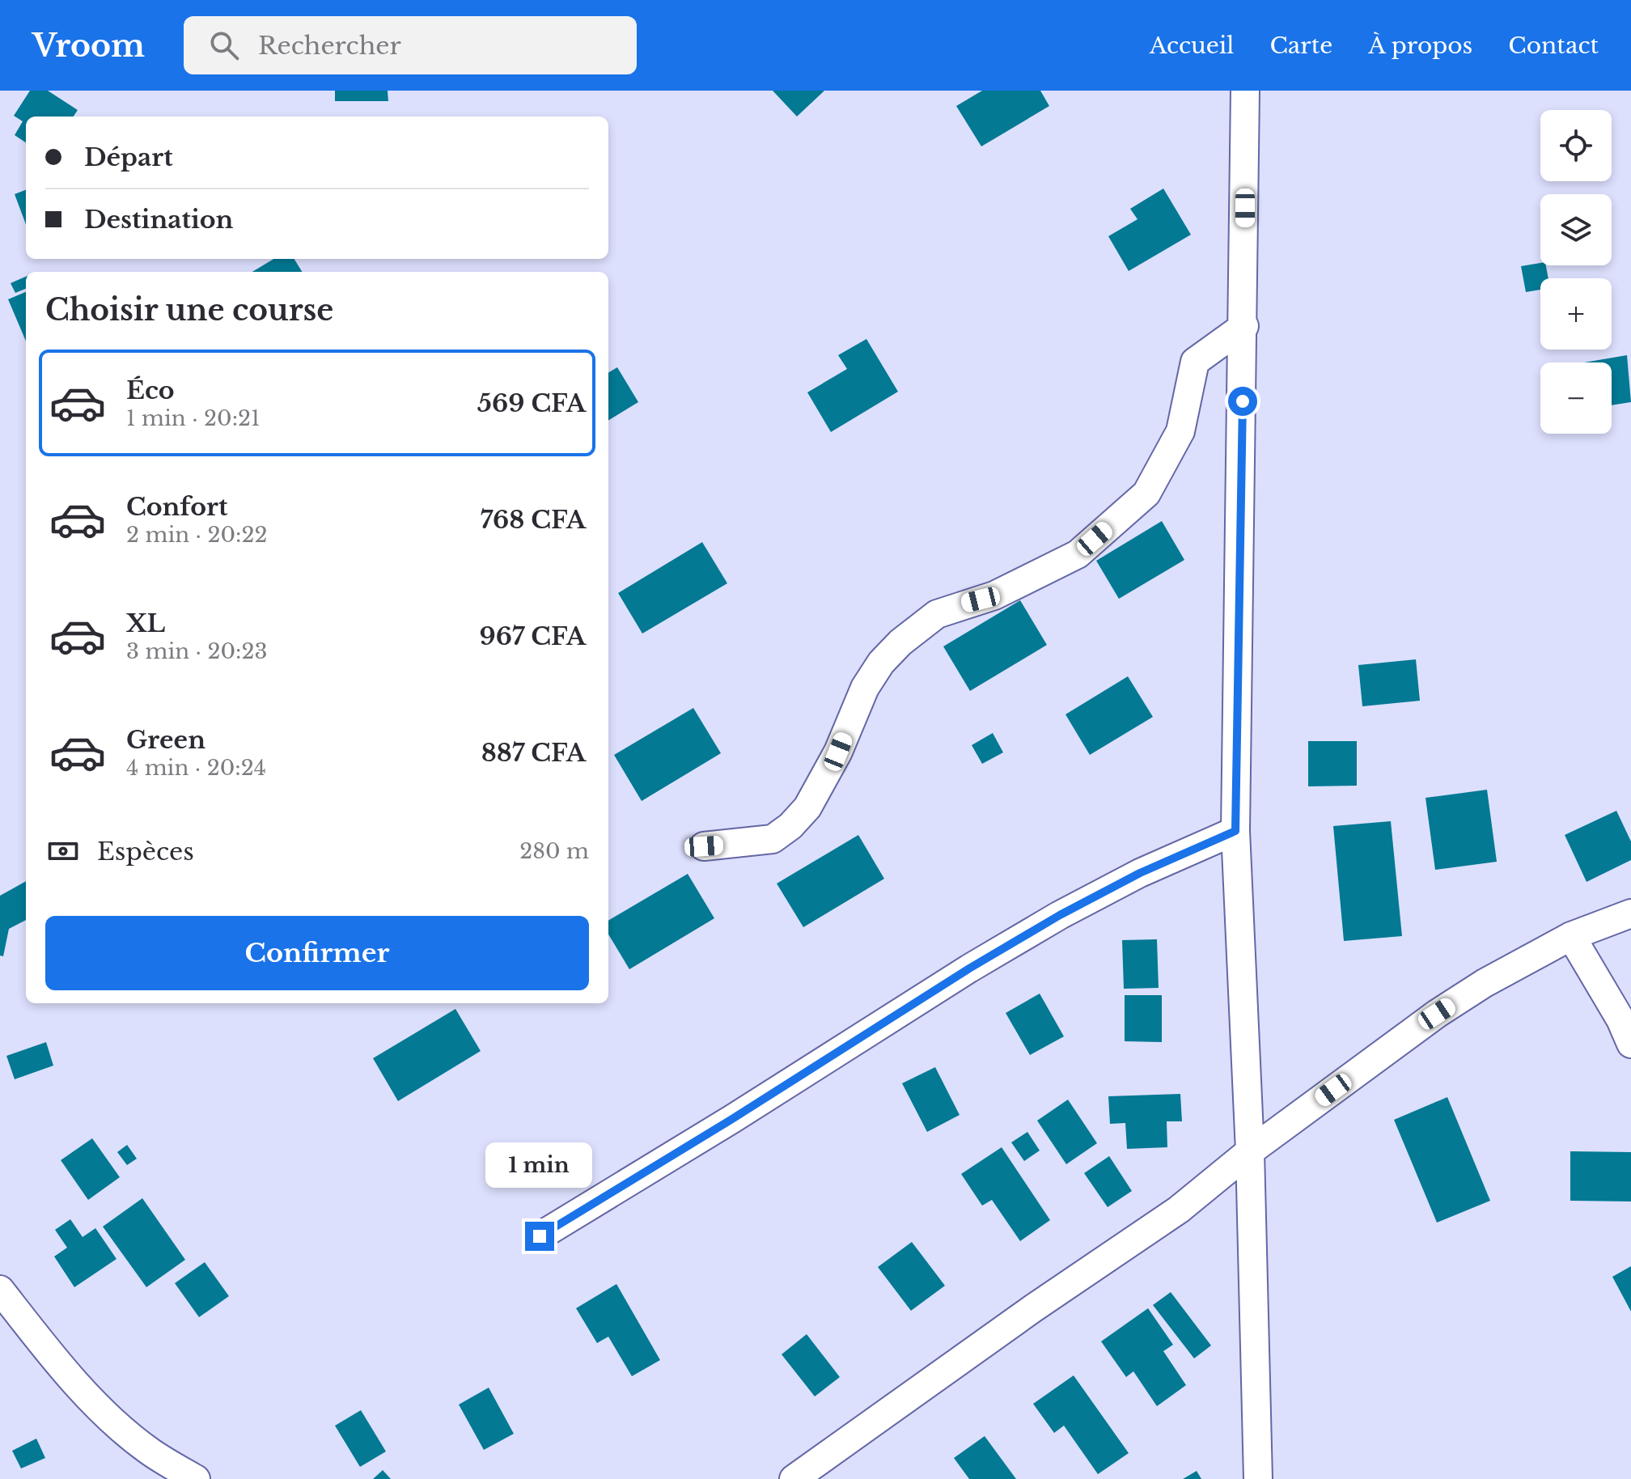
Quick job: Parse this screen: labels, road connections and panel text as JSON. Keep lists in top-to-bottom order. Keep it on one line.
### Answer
{"page":{"header":"Vroom","search":"Rechercher","nav":["Accueil","Carte","À propos","Contact"],"map_buttons":["+","−"],"banner":["Départ","Destination"],"heading":"Choisir une course","list":[{"name":"Éco","note":"1 min · 20:21","value":"569 CFA"},{"name":"Confort","note":"2 min · 20:22","value":"768 CFA"},{"name":"XL","note":"3 min · 20:23","value":"967 CFA"},{"name":"Green","note":"4 min · 20:24","value":"887 CFA"}],"pay":["Espèces","280 m"],"buttons":"Confirmer","bubble":"1 min"}}
